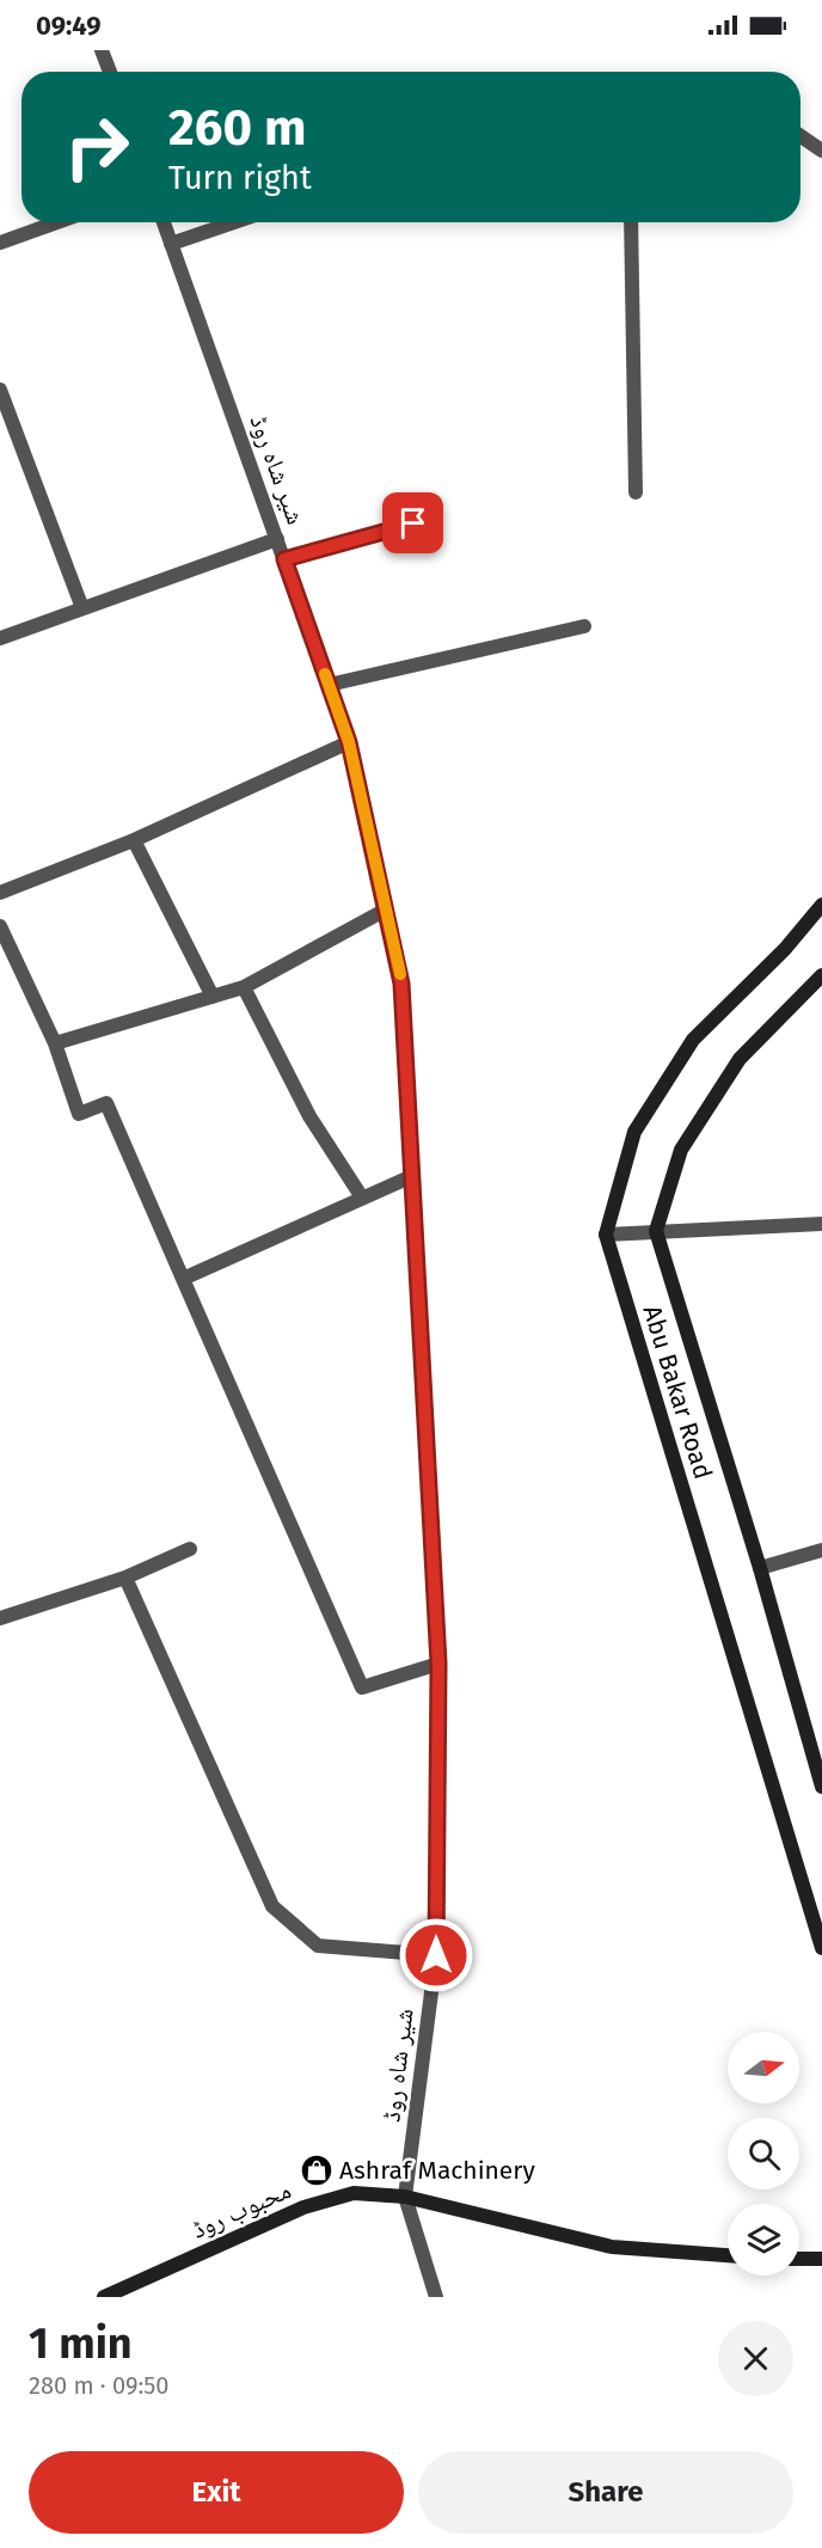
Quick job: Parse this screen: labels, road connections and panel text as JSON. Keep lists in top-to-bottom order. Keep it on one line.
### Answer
{"streets":{"main road":["Abu Bakar Road","محبوب روڈ"],"street":["شیر شاہ روڈ"]},"crossings":[["شیر شاہ روڈ","محبوب روڈ"]],"places":{"shop":["Ashraf Machinery"]},"north":"right","page":{"status":"09:49","turn":["260 m","Turn right"],"heading":["1 min","280 m · 09:50"],"buttons":["Exit","Share"]}}
